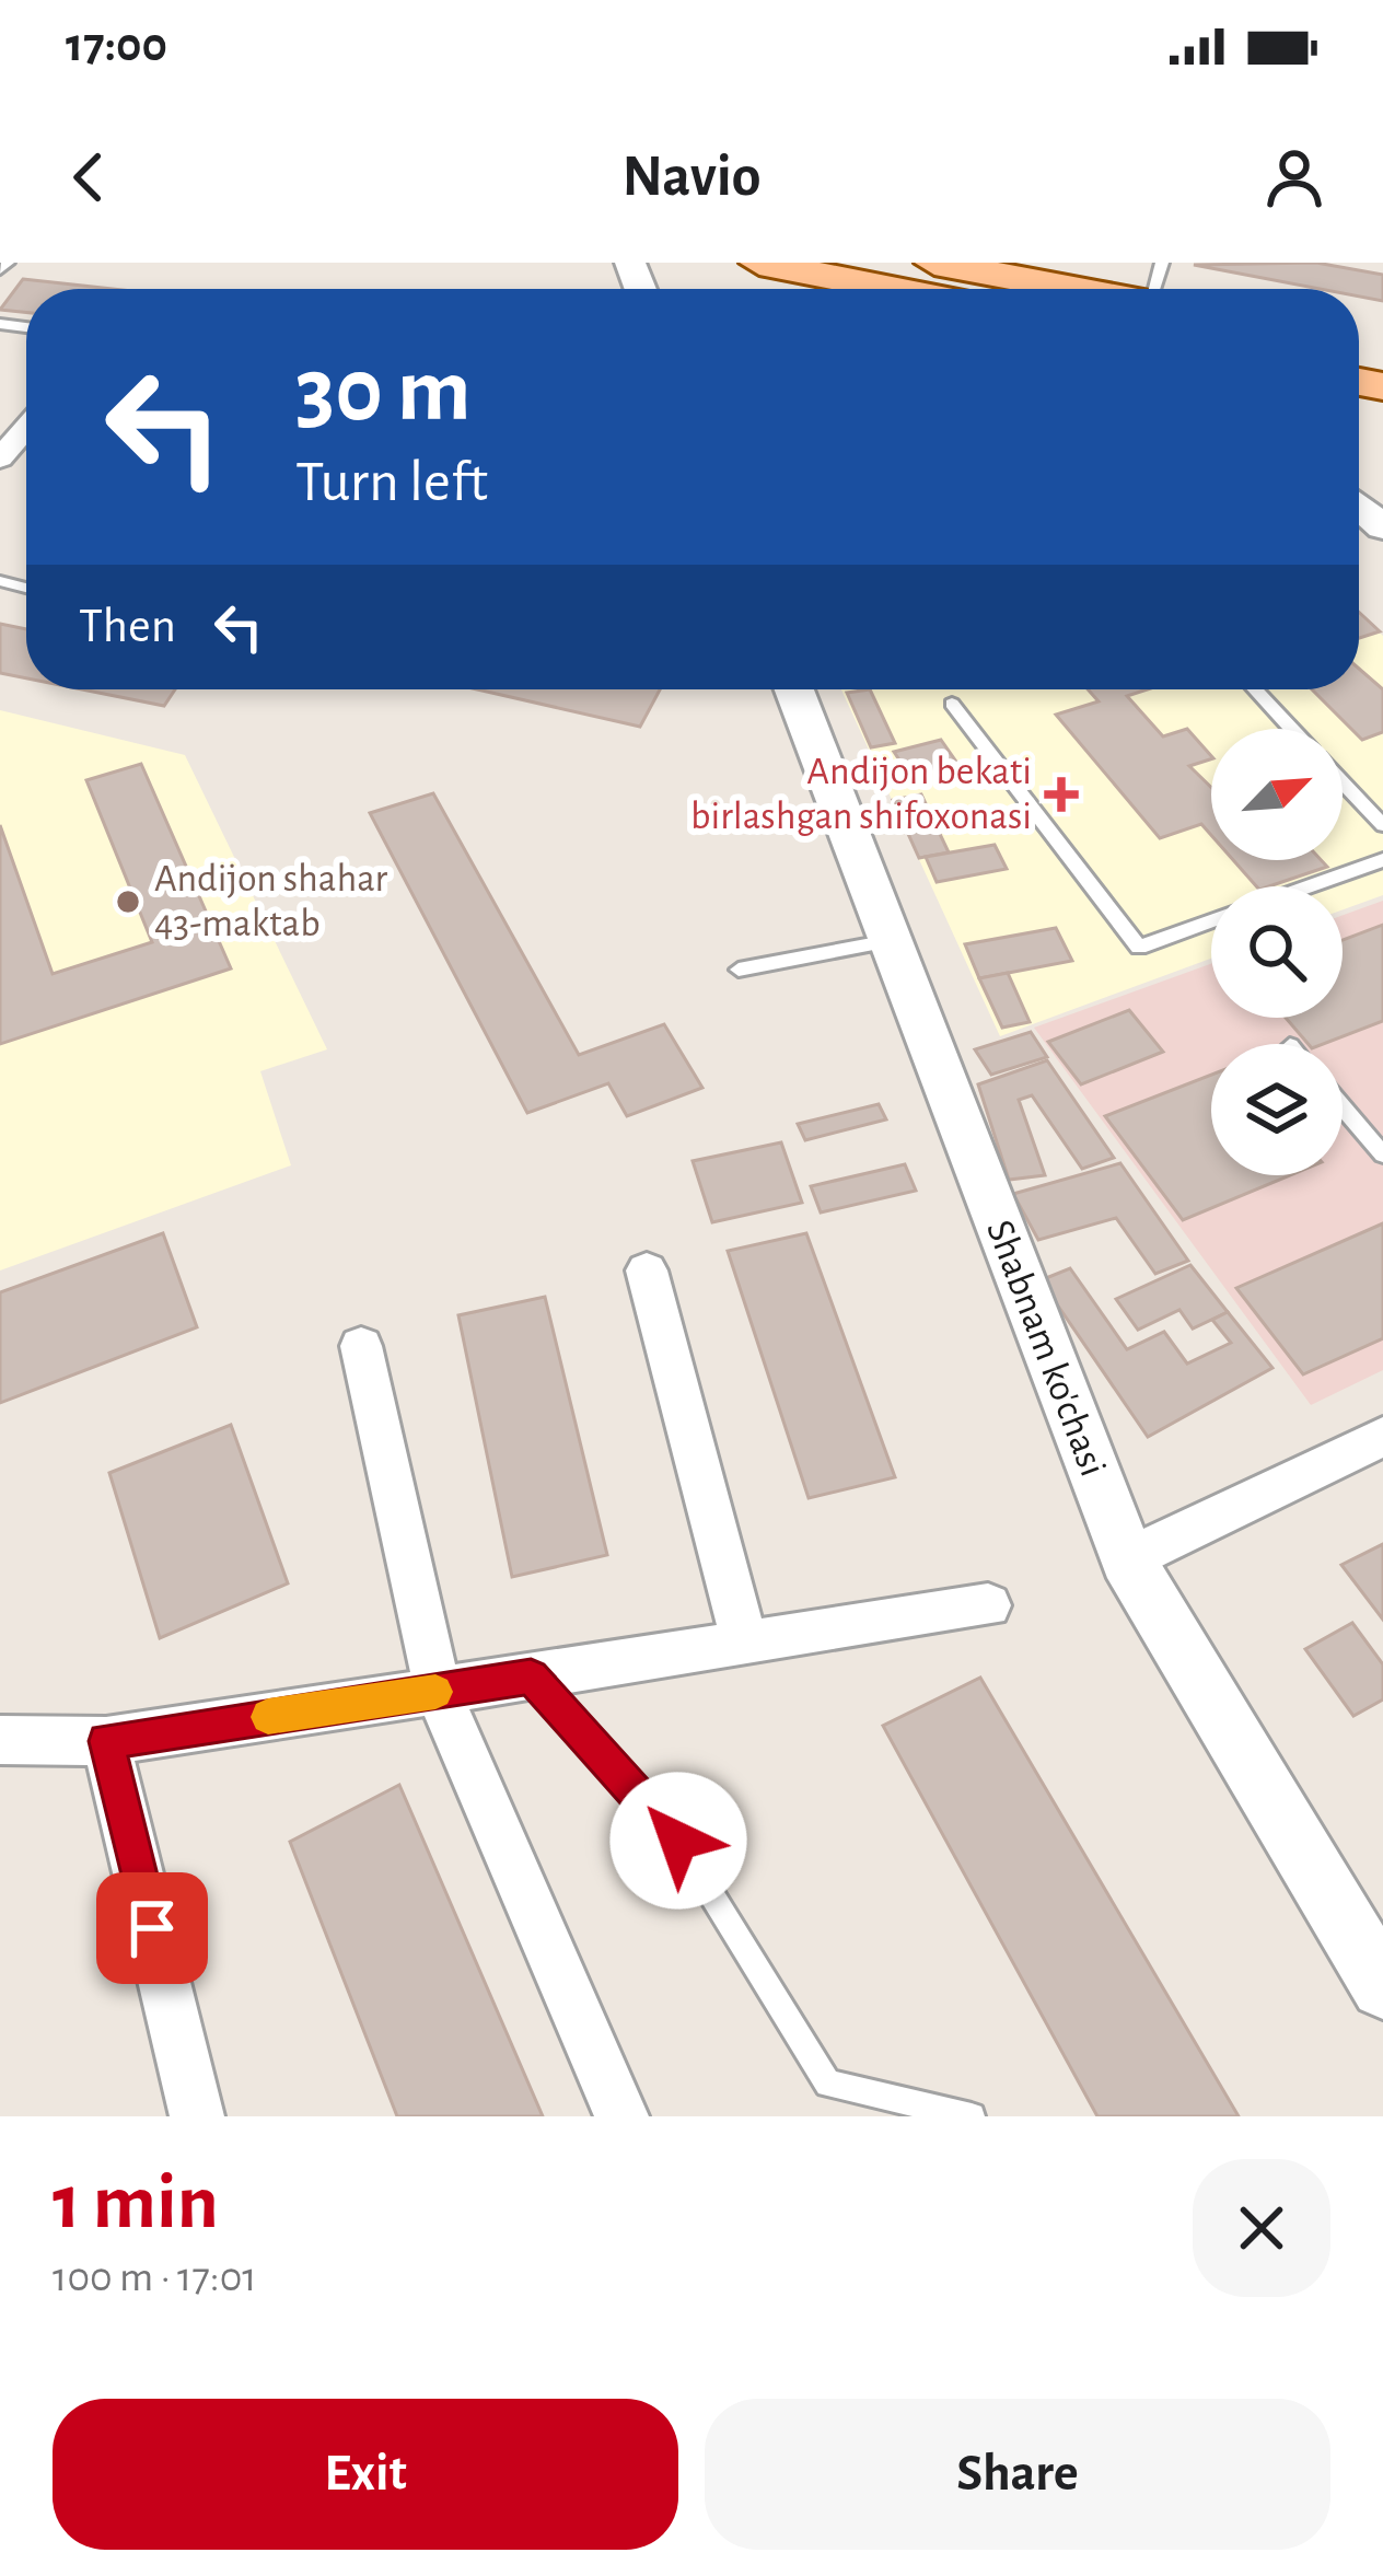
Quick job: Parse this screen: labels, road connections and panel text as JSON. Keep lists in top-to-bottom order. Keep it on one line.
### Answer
{"streets":{"street":["Shabnam ko'chasi"]},"places":{"health":["Аndijon bekati birlashgan shifoxonasi"],"other":["Andijon shahar 43-maktab"]},"north":"top right","page":{"status":"17:00","header":"Navio","turn":["30 m","Turn left"],"then":"Then","heading":["1 min","100 m · 17:01"],"buttons":["Exit","Share"]}}
